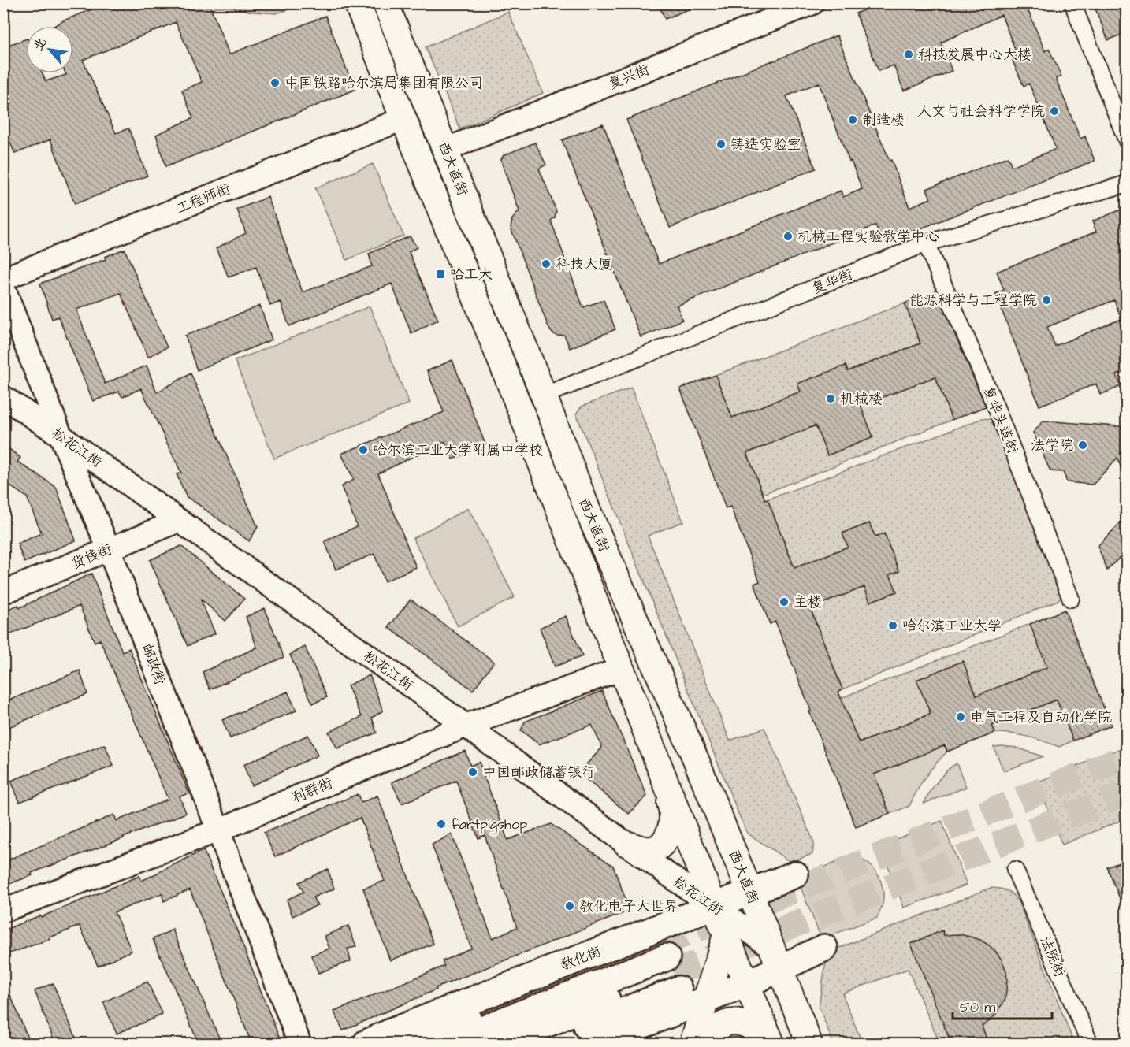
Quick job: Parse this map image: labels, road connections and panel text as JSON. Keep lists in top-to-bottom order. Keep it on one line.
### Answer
{"streets":{"highway":["教化街"],"main road":["西大直街"],"street":["复兴街","工程师街","复华街","复华头道街","松花江街","货栈街","邮政街","利群街","法院街"]},"crossings":[["复兴街","西大直街"],["西大直街","工程师街"],["西大直街","复华街"],["西大直街","松花江街"],["西大直街","利群街"],["西大直街","教化街"],["复华街","复华头道街"],["松花江街","货栈街"],["松花江街","邮政街"],["松花江街","利群街"],["松花江街","教化街"],["货栈街","邮政街"],["邮政街","利群街"]],"places":{"other":["科技发展中心大楼","中国铁路哈尔滨局集团有限公司","人文与社会科学学院","制造楼","铸造实验室","机械工程实验教学中心","科技大厦","能源科学与工程学院","机械楼","法学院","哈尔滨工业大学附属中学校","主楼","哈尔滨工业大学","电气工程及自动化学院","中国邮政储蓄银行","fartpigshop","教化电子大世界"],"transit":["哈工大"]},"scale_bar":"50 m","north":"top left"}
